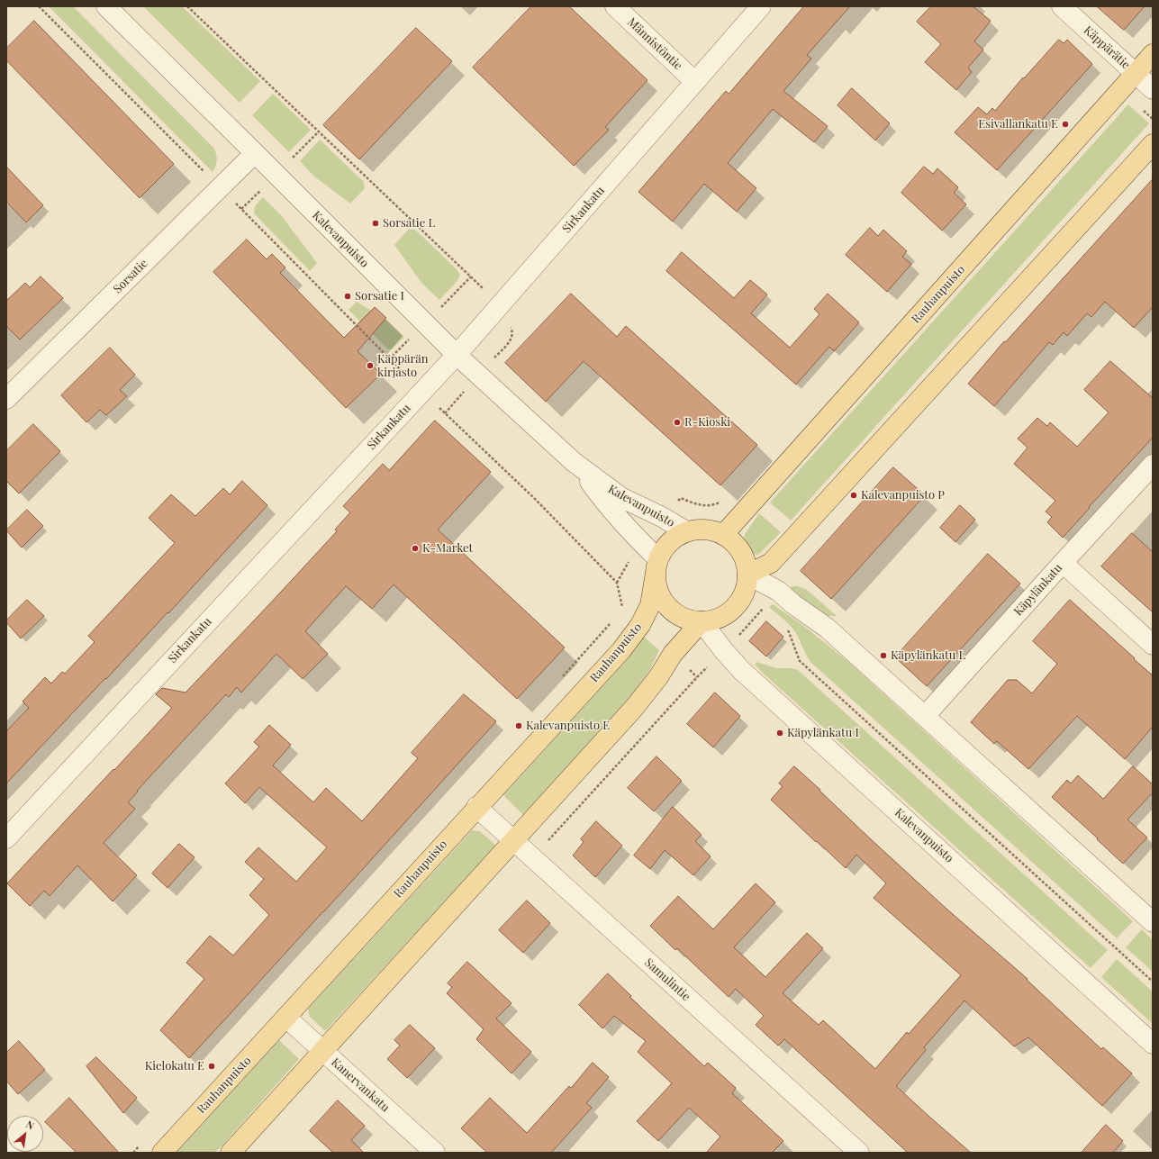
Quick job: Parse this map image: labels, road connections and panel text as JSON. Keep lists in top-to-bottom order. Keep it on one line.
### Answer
{"streets":{"main road":["Rauhanpuisto"],"street":["Männistöntie","Käppärätie","Sirkankatu","Kalevanpuisto","Sorsatie","Käpylänkatu","Samulintie","Kanervankatu"]},"crossings":[["Männistöntie","Sirkankatu"],["Käppärätie","Rauhanpuisto"],["Sirkankatu","Kalevanpuisto"],["Kalevanpuisto","Sorsatie"],["Kalevanpuisto","Rauhanpuisto"],["Rauhanpuisto","Samulintie"],["Rauhanpuisto","Kanervankatu"]],"places":["Esivallankatu E","Sorsatie L","Sorsatie I","Käppärän kirjasto","R-Kioski","Kalevanpuisto P","K-Market","Käpylänkatu L","Kalevanpuisto E","Käpylänkatu I","Kielokatu E"],"north":"top right"}
